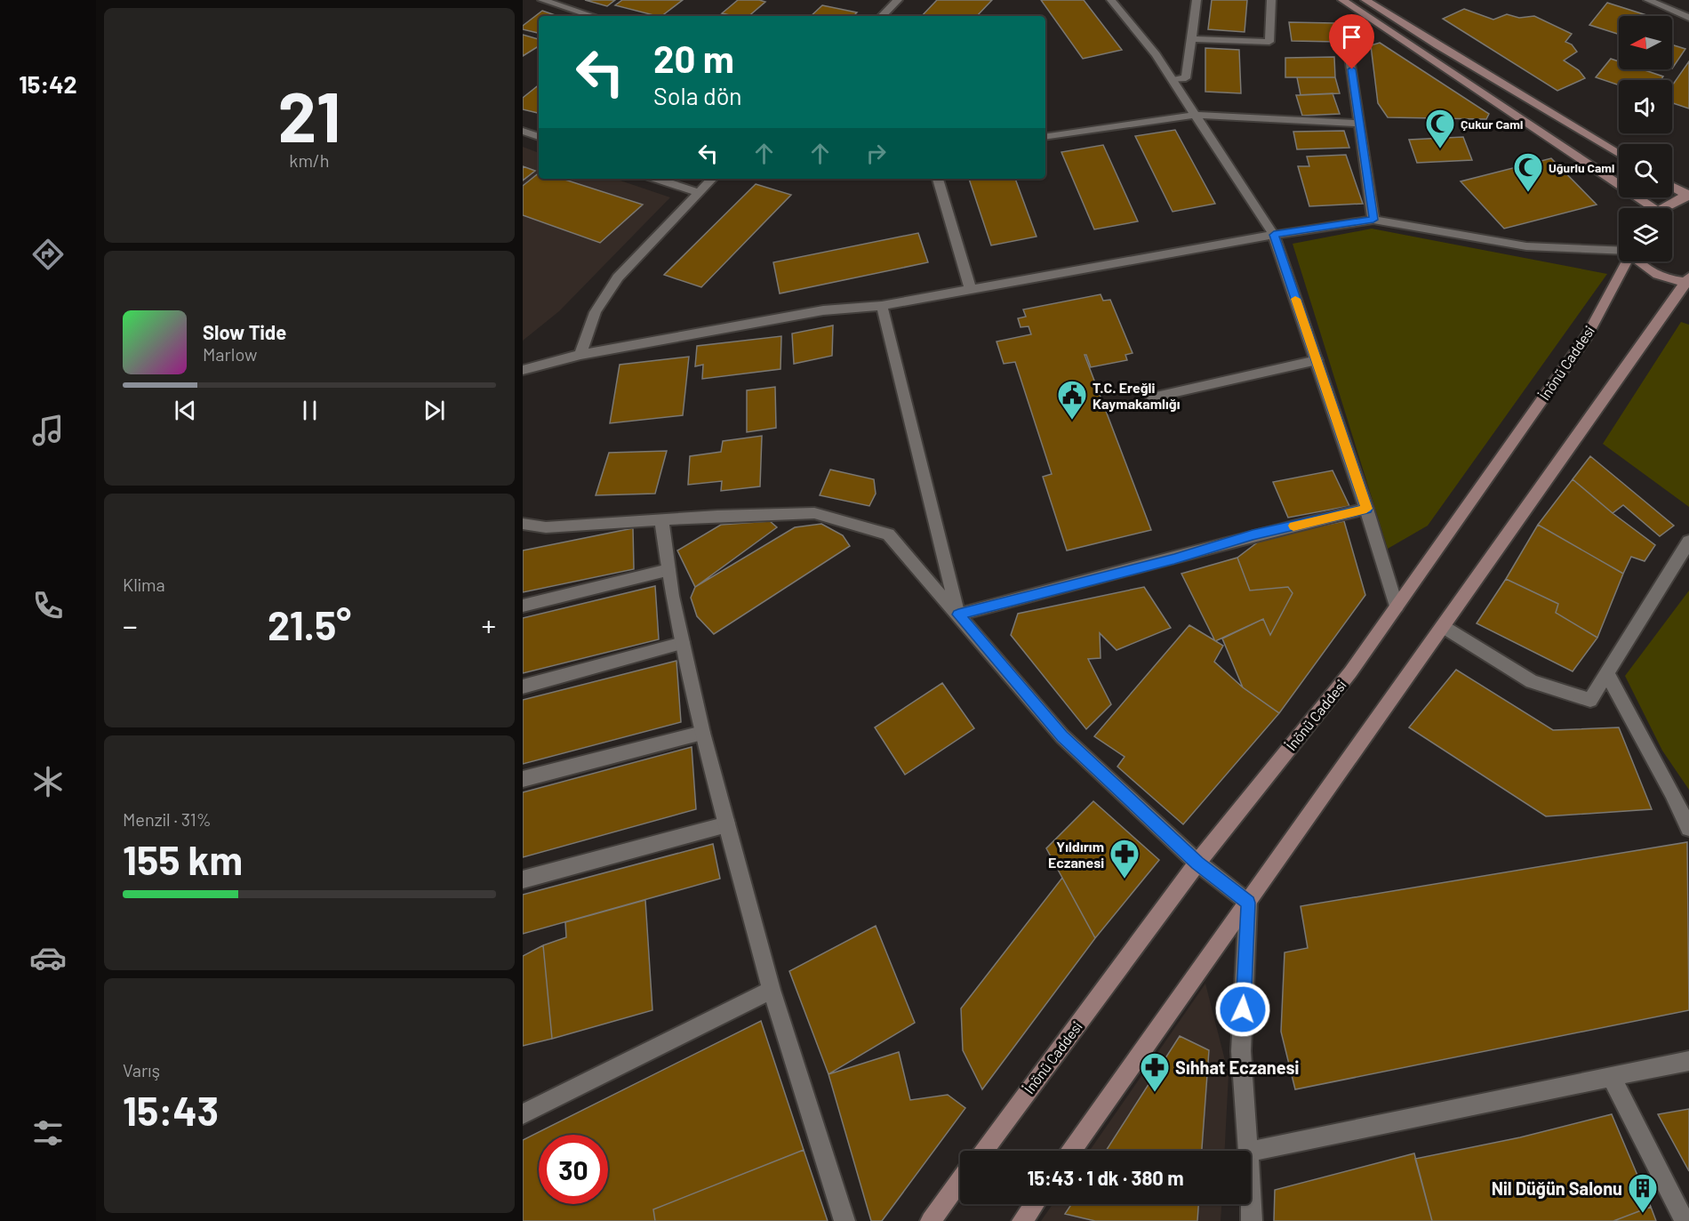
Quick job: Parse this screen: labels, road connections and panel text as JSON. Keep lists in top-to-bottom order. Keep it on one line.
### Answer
{"streets":{"main road":["İnönü Caddesi"]},"places":{"mosque":["Çukur Cami","Uğurlu Cami"],"public building":["T.C. Ereğli Kaymakamlığı"],"pharmacy":["Yıldırım Eczanesi","Sıhhat Eczanesi"],"building":["Nil Düğün Salonu"]},"north":"left","page":{"tabs":"15:42","tile":[["21","km/h"],"Klima",["Menzil · 31%","155 km"],["Varış","15:43"]],"turn":["20 m","Sola dön"],"song":["Slow Tide","Marlow"],"heat":["−","21.5°","+"],"limit":"30","trip":"15:43 · 1 dk · 380 m"}}
